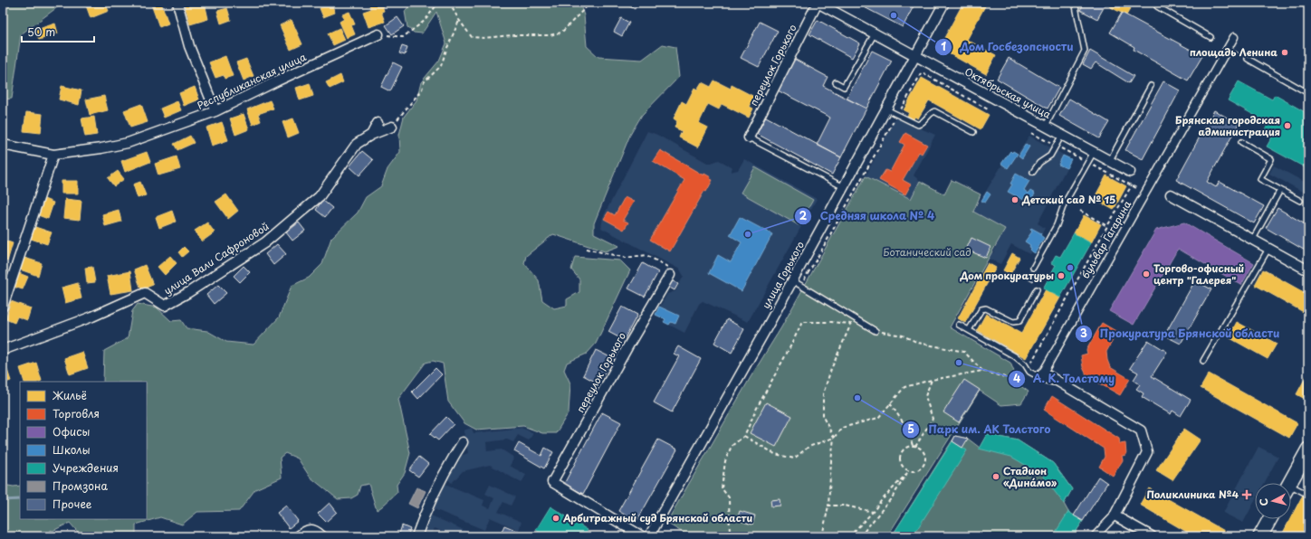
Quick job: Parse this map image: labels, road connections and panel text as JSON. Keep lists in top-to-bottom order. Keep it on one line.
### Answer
{"streets":{"street":["переулок Горького","Республиканская улица","Октябрьская улица","бульвар Гагарина","улица Вали Сафроновой","улица Горького"]},"crossings":[["переулок Горького","Октябрьская улица"],["Октябрьская улица","улица Горького"]],"parks":["Ботанический сад"],"places":{"other":["Дом Госбезопсности","площадь Ленина","Брянская городская администрация","Детский сад № 15","Средняя школа № 4","Прокуратура Брянской области","Торгово-офисный центр \"Галерея\"","Дом прокуратуры","А. К. Толстому","Парк им. АК Толстого","Стадион «Дина́мо»","Арбитражный суд Брянской области"],"health":["Поликлиника №4"]},"legend":["Жильё","Торговля","Офисы","Школы","Учреждения","Промзона","Прочее"],"scale_bar":"50 m","north":"left"}
